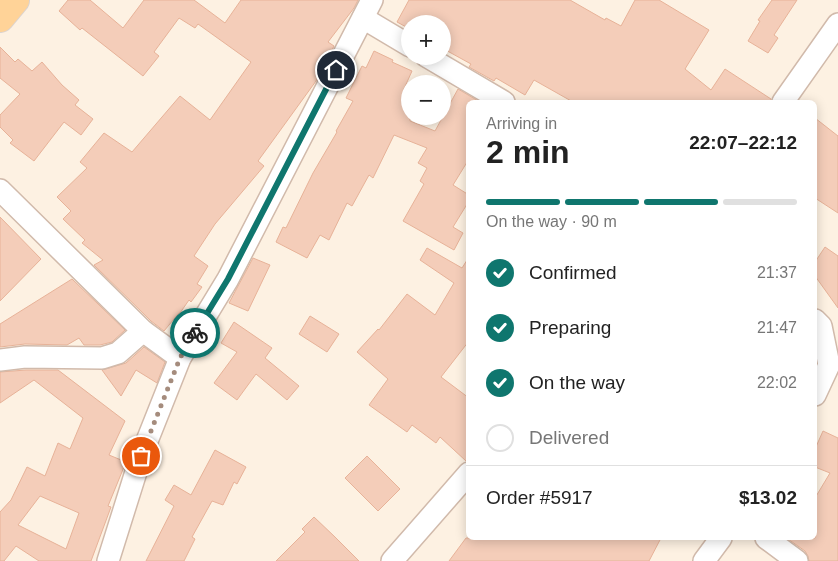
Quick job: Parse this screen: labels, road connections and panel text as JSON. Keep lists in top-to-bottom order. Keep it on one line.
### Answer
{"page":{"map_buttons":["+","−"],"heading":["2 min","Arriving in","22:07–22:12"],"panel":["Order #5917","$13.02"],"bar":"On the way · 90 m","list":[["Confirmed","21:37"],["Preparing","21:47"],["On the way","22:02"],"Delivered"]}}
